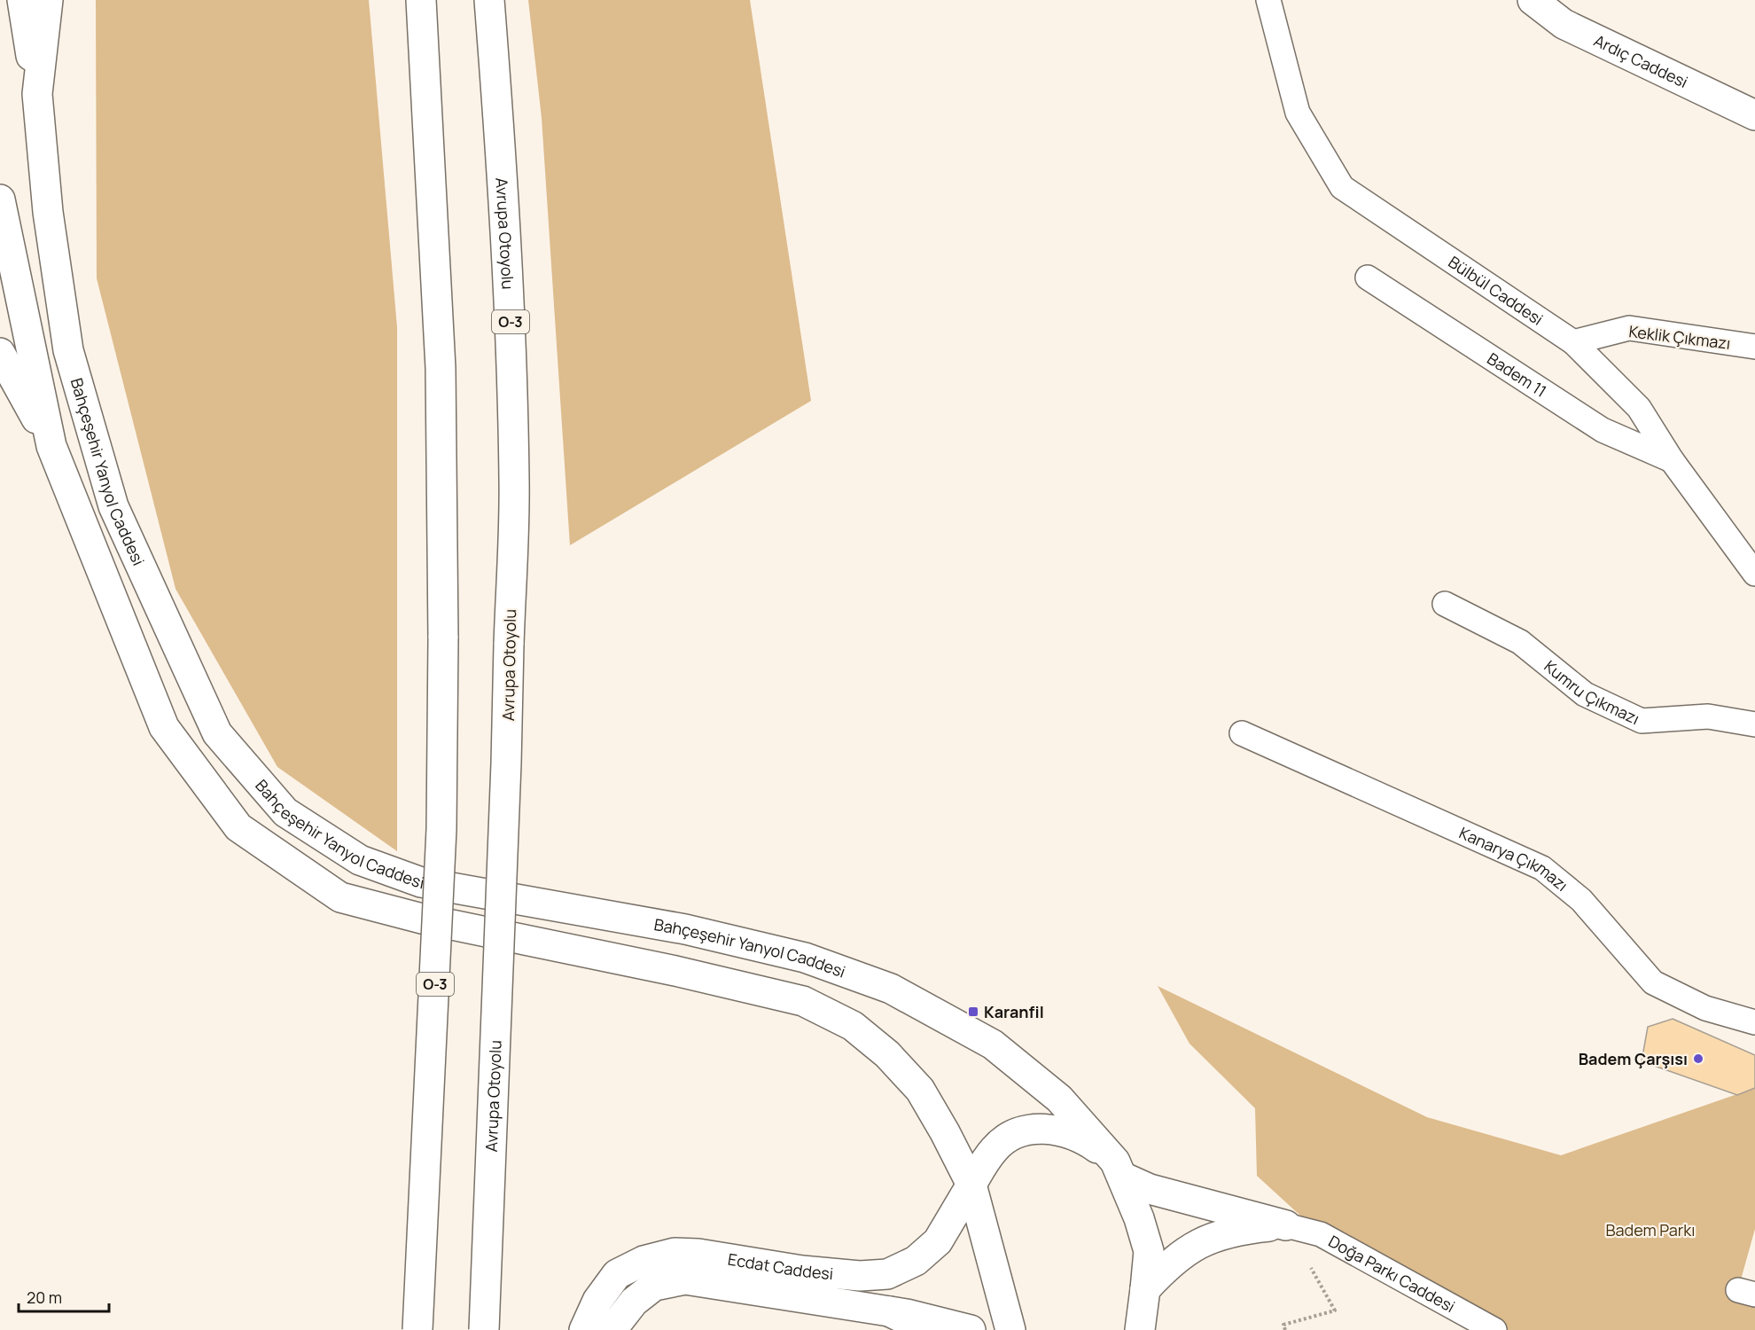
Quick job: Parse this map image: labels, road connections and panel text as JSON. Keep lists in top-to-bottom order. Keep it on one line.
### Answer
{"streets":{"main road":["Ardıç Caddesi","Avrupa Otoyolu","O-3","Bahçeşehir Yanyol Caddesi","Ecdat Caddesi"],"street":["Bülbül Caddesi","Keklik Çıkmazı","Badem 11","Kumru Çıkmazı","Kanarya Çıkmazı","Doğa Parkı Caddesi"]},"crossings":[["Bülbül Caddesi","Keklik Çıkmazı"],["Bülbül Caddesi","Badem 11"],["Bahçeşehir Yanyol Caddesi","Ecdat Caddesi"]],"parks":["Badem Parkı"],"places":{"transit":["Karanfil"],"other":["Badem Çarşısı"]},"scale_bar":"20 m"}
